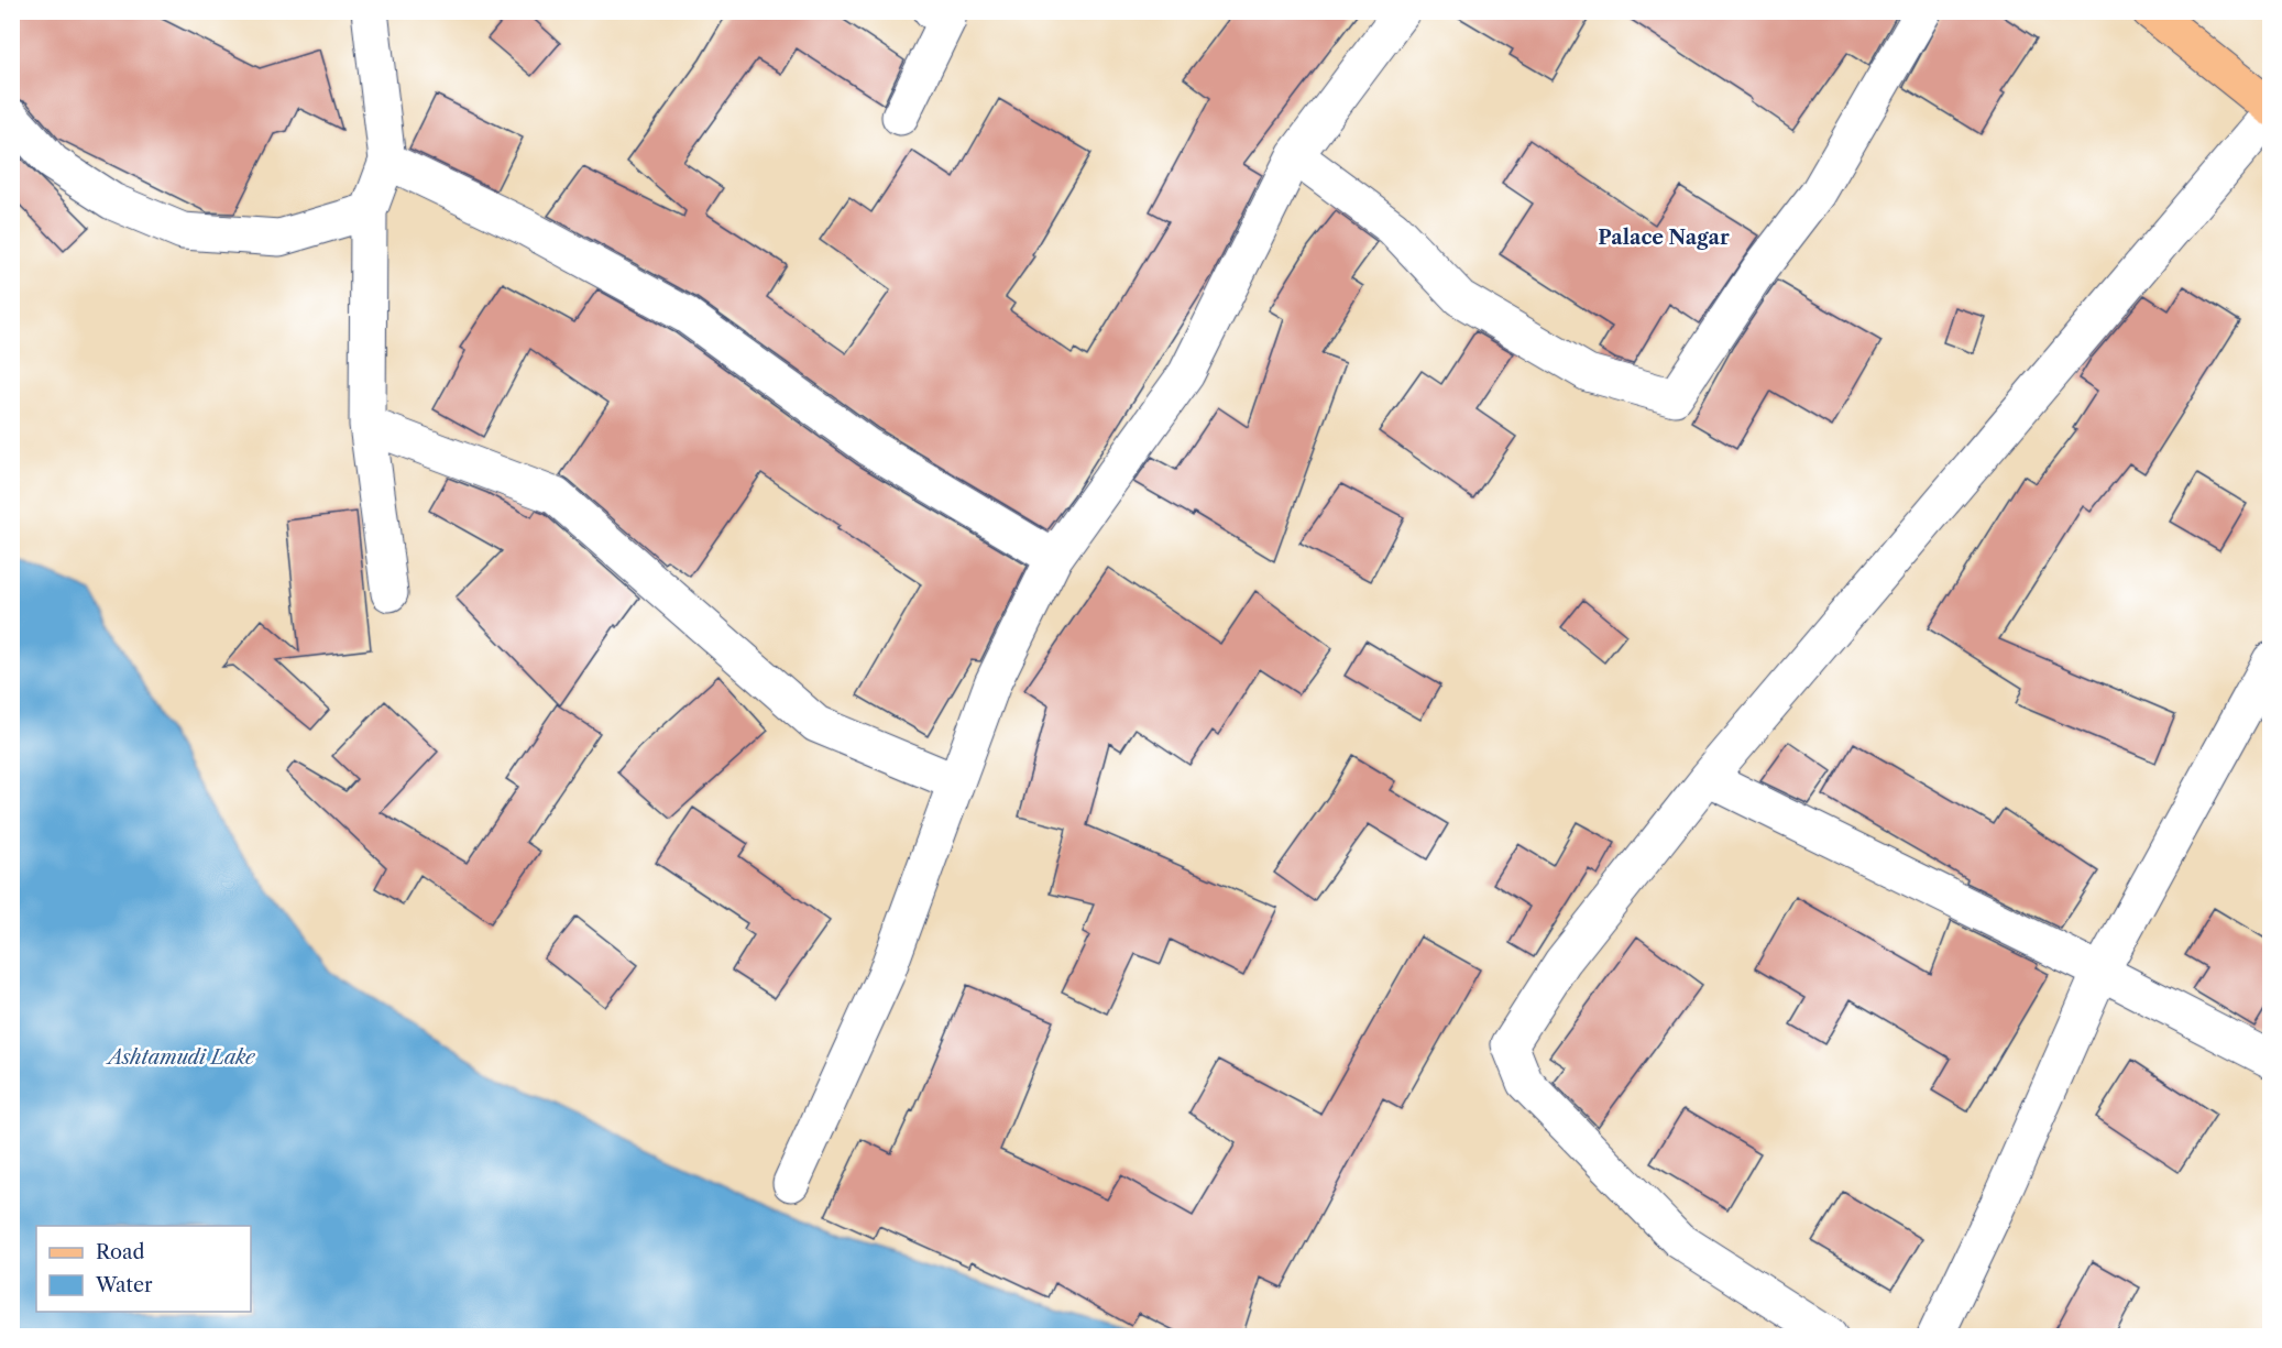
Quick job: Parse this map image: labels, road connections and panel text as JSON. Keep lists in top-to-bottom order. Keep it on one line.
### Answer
{"districts":["Palace Nagar"],"water":["Ashtamudi Lake"],"legend":["Road","Water"]}
